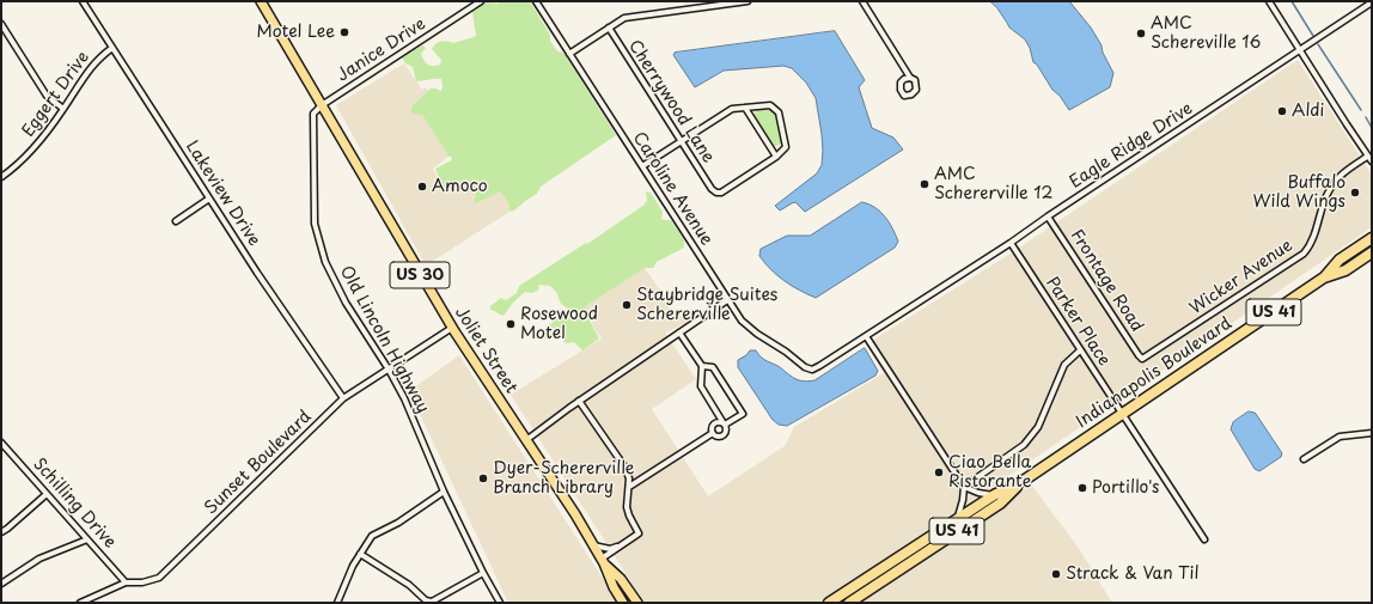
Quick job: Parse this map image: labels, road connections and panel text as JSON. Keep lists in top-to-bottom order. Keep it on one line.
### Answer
{"streets":{"highway":["US 41","Indianapolis Boulevard"],"main road":["US 30","Joliet Street"],"street":["Janice Drive","Eggert Drive","Cherrywood Lane","Eagle Ridge Drive","Caroline Avenue","Lakeview Drive","Wicker Avenue","Frontage Road","Parker Place","Old Lincoln Highway","Sunset Boulevard","Schilling Drive"]},"crossings":[["Janice Drive","Old Lincoln Highway"],["Janice Drive","Joliet Street"],["Eggert Drive","Lakeview Drive"],["Eagle Ridge Drive","Caroline Avenue"],["Eagle Ridge Drive","Frontage Road"],["Eagle Ridge Drive","Parker Place"],["Lakeview Drive","Sunset Boulevard"],["US 30","Joliet Street"],["Wicker Avenue","Frontage Road"],["Parker Place","Indianapolis Boulevard"],["Old Lincoln Highway","Joliet Street"],["Old Lincoln Highway","Sunset Boulevard"],["Joliet Street","Sunset Boulevard"],["Sunset Boulevard","Schilling Drive"]],"places":["Motel Lee","AMC Schereville 16","Aldi","AMC Schererville 12","Amoco","Buffalo Wild Wings","Staybridge Suites Schererville","Rosewood Motel","Ciao Bella Ristorante","Dyer-Schererville Branch Library","Portillo's","Strack & Van Til"]}
